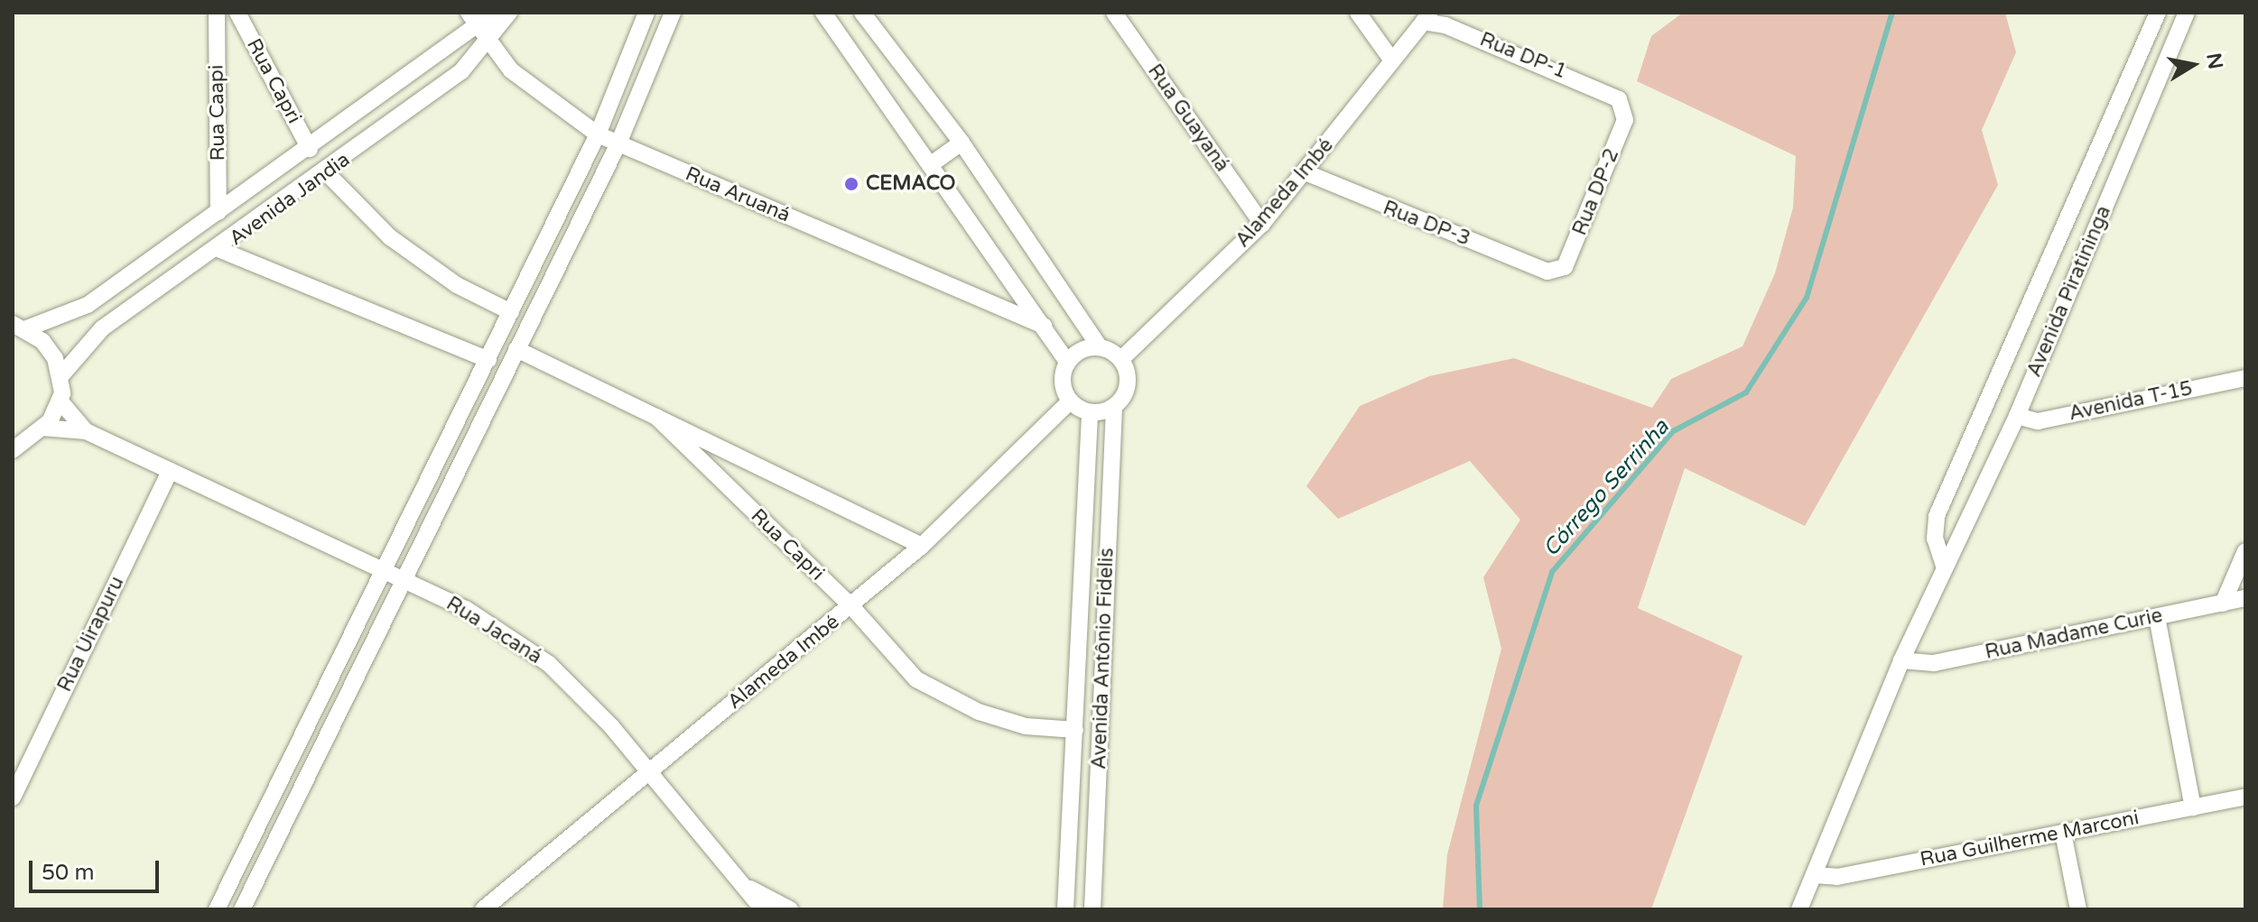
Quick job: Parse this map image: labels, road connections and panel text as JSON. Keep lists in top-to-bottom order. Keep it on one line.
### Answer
{"streets":{"street":["Rua DP-1","Rua Capri","Rua Caapi","Rua Guayaná","Rua DP-2","Alameda Imbé","Rua Aruaná","Avenida Jandia","Rua DP-3","Avenida Piratininga","Avenida T-15","Rua Jacaná","Rua Uirapuru","Rua Madame Curie","Avenida Antônio Fidelis","Rua Guilherme Marconi"]},"crossings":[["Rua DP-1","Rua DP-2"],["Rua DP-1","Alameda Imbé"],["Rua Capri","Alameda Imbé"],["Rua Capri","Avenida Jandia"],["Rua Capri","Avenida Antônio Fidelis"],["Rua Caapi","Avenida Jandia"],["Rua Guayaná","Alameda Imbé"],["Rua DP-2","Rua DP-3"],["Alameda Imbé","Rua DP-3"],["Alameda Imbé","Rua Jacaná"],["Alameda Imbé","Avenida Antônio Fidelis"],["Rua Aruaná","Avenida Jandia"],["Avenida Piratininga","Avenida T-15"],["Avenida Piratininga","Rua Madame Curie"],["Avenida Piratininga","Rua Guilherme Marconi"],["Rua Jacaná","Rua Uirapuru"]],"water":["Córrego Serrinha"],"places":["CEMACO"],"scale_bar":"50 m","north":"right"}
